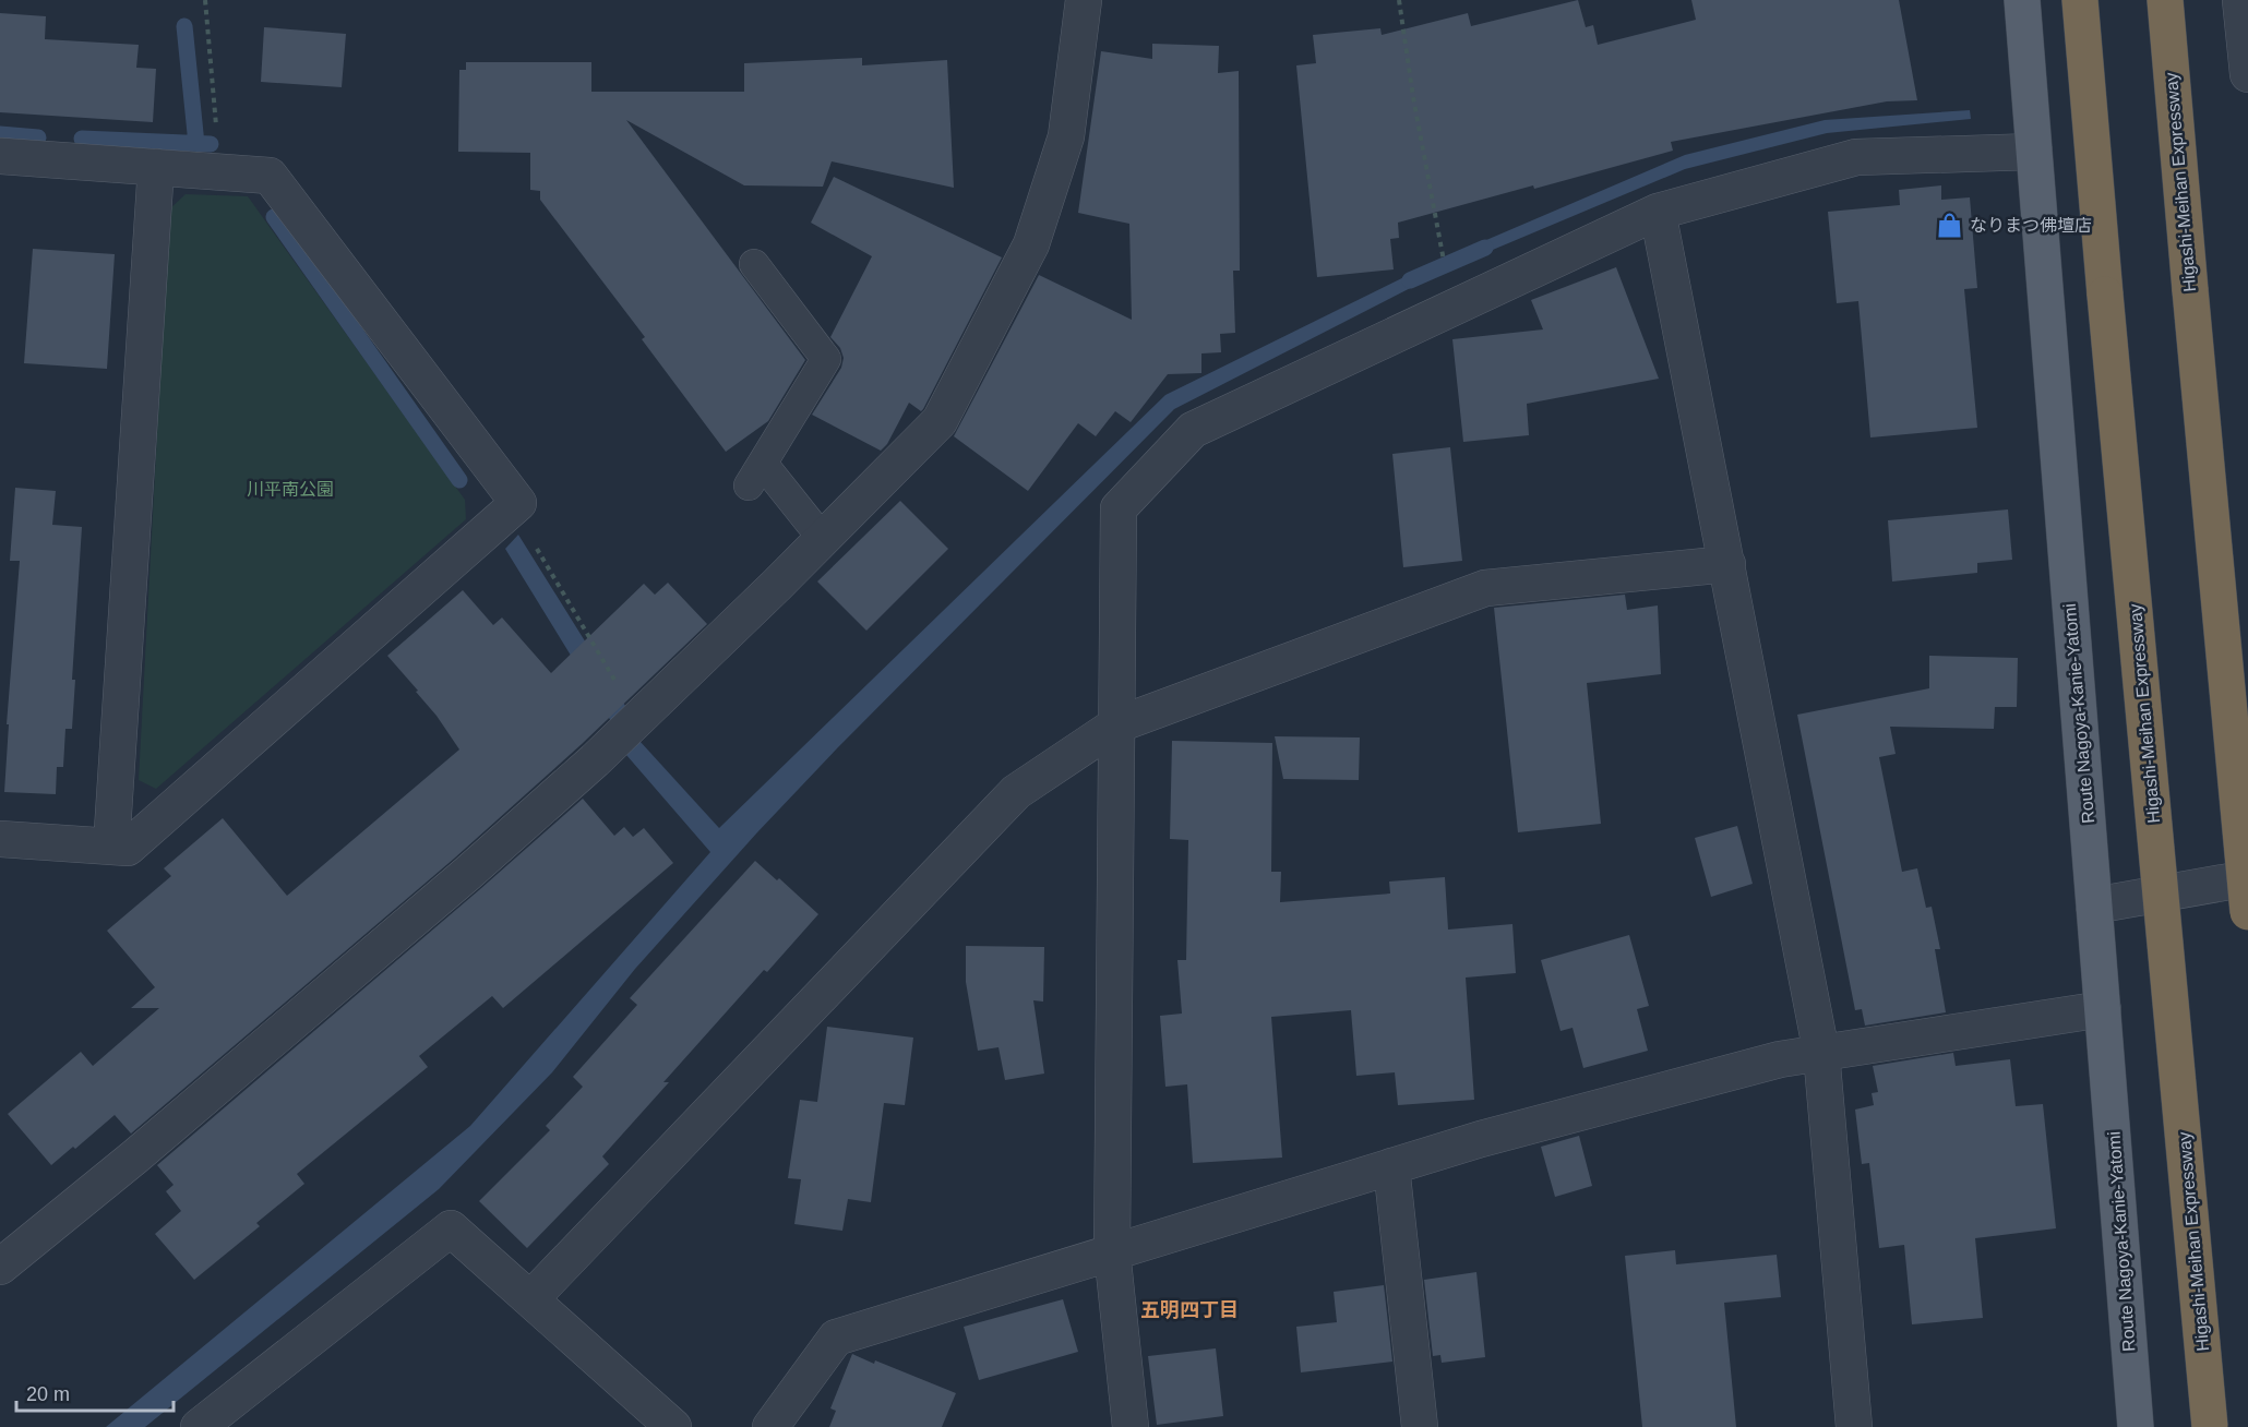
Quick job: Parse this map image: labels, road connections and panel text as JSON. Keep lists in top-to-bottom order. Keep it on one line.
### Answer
{"streets":{"highway":["Higashi-Meihan Expressway"],"main road":["Route Nagoya-Kanie-Yatomi"]},"districts":["五明四丁目"],"parks":["川平南公園"],"places":{"shop":["なりまつ佛壇店"]},"scale_bar":"20 m"}
